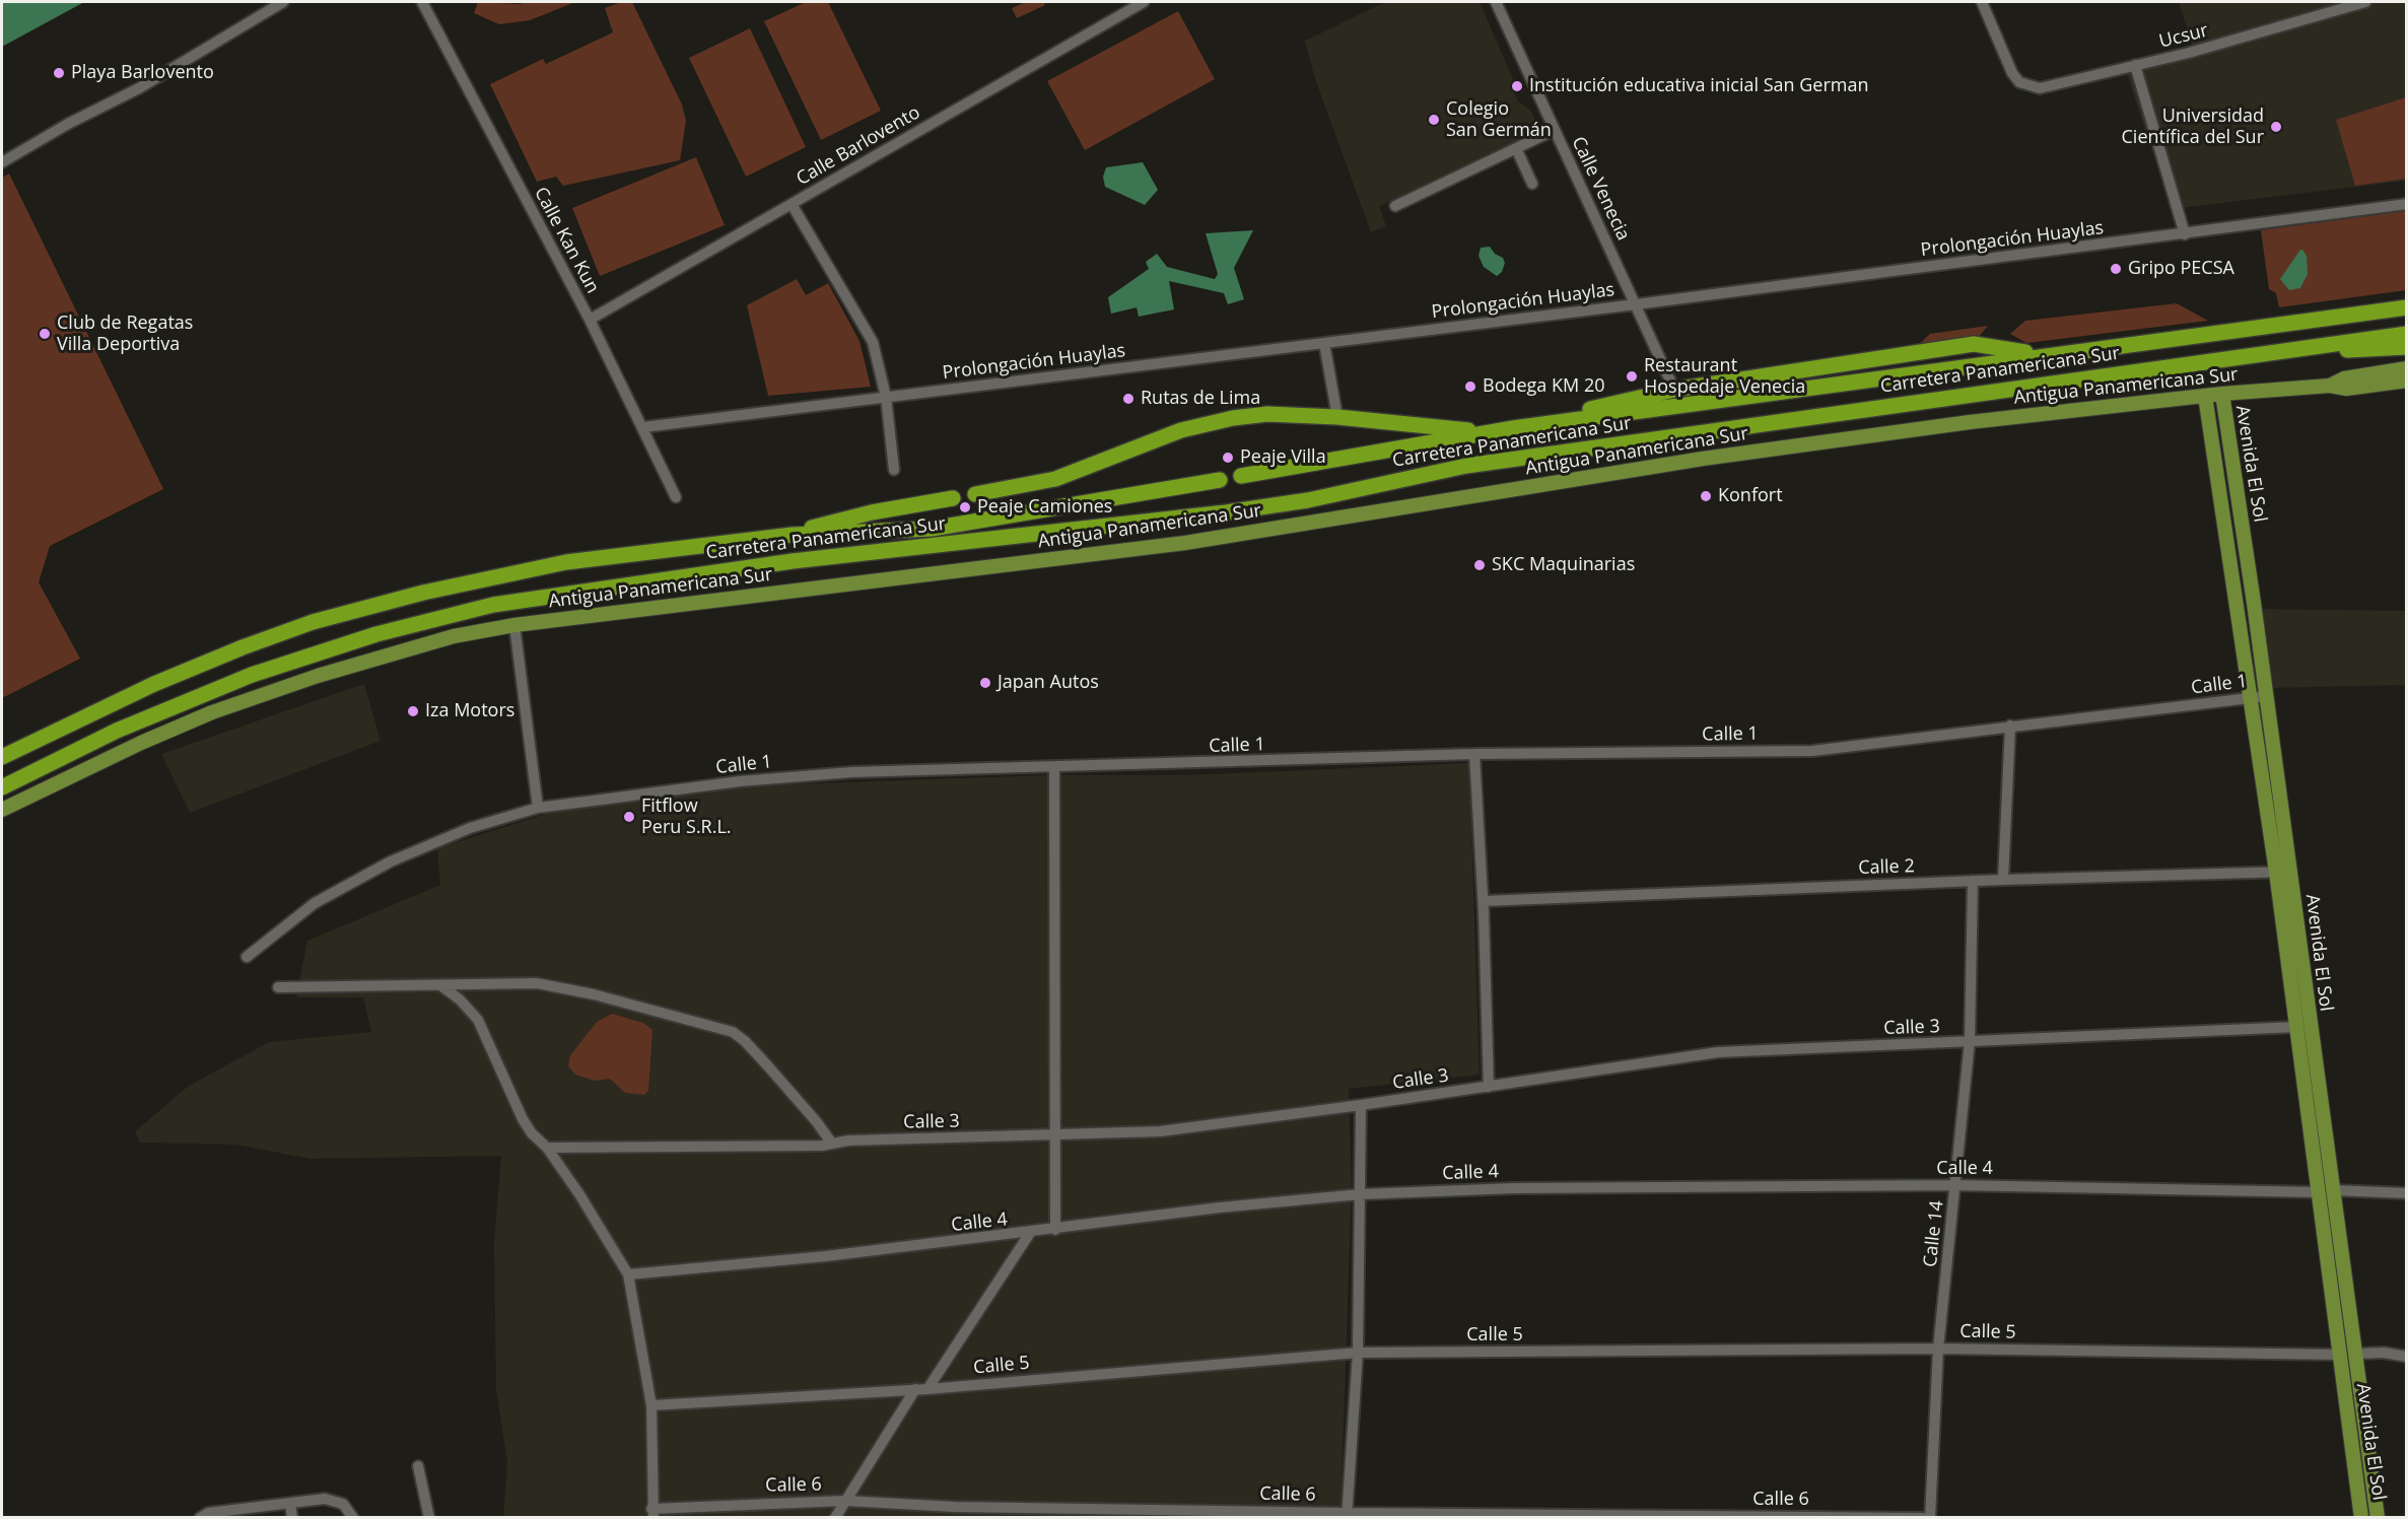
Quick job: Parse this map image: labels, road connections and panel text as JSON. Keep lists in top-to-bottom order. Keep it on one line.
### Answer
{"streets":{"highway":["Carretera Panamericana Sur"],"main road":["Antigua Panamericana Sur","Avenida El Sol"],"street":["Ucsur","Calle Barlovento","Calle Venecia","Prolongación Huaylas","Calle Kan Kun","Calle 1","Calle 2","Calle 3","Calle 4","Calle 14","Calle 5","Calle 6"]},"crossings":[["Calle Barlovento","Calle Kan Kun"],["Calle Venecia","Prolongación Huaylas"],["Prolongación Huaylas","Calle Kan Kun"],["Antigua Panamericana Sur","Avenida El Sol"],["Avenida El Sol","Calle 1"],["Avenida El Sol","Calle 2"],["Avenida El Sol","Calle 3"],["Avenida El Sol","Calle 4"],["Avenida El Sol","Calle 5"],["Calle 2","Calle 14"],["Calle 3","Calle 14"],["Calle 4","Calle 14"],["Calle 14","Calle 5"]],"places":["Playa Barlovento","Institución educativa inicial San German","Colegio San Germán","Universidad Científica del Sur","Gripo PECSA","Club de Regatas Villa Deportiva","Restaurant Hospedaje Venecia","Bodega KM 20","Rutas de Lima","Peaje Villa","Konfort","Peaje Camiones","SKC Maquinarias","Japan Autos","Iza Motors","Fitflow Peru S.R.L."]}
